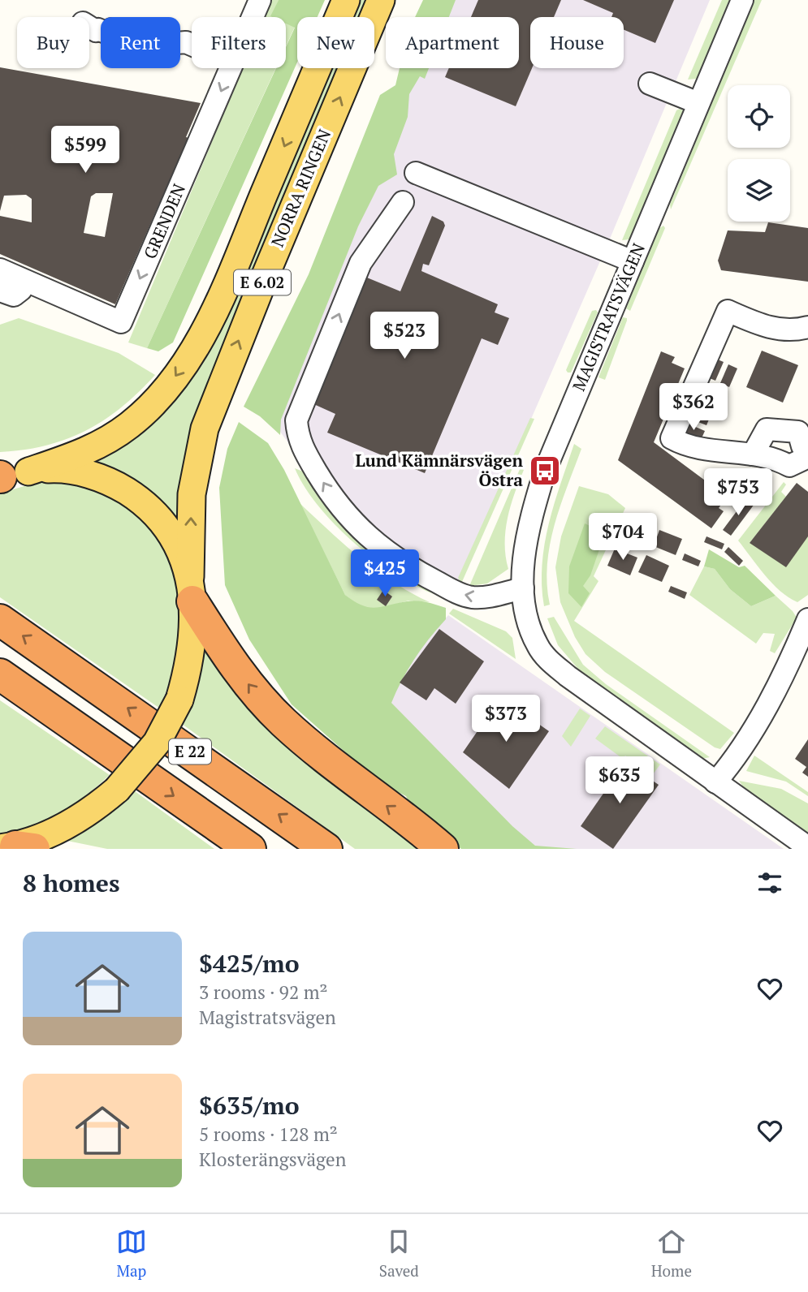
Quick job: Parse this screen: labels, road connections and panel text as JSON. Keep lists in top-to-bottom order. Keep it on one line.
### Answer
{"streets":{"highway":["E 22"],"main road":["NORRA RINGEN","E 6.02"],"street":["GRENDEN","MAGISTRATSVÄGEN"]},"places":{"bus stop":["Lund Kämnärsvägen Östra"]},"page":{"chip":["Buy","Rent","Filters","New","Apartment","House"],"price":["$599","$523","$362","$753","$704","$425","$373","$635"],"heading":"8 homes","list":[{"name":"$425/mo","note":"3 rooms · 92 m² · Magistratsvägen"},{"name":"$635/mo","note":"5 rooms · 128 m² · Klosterängsvägen"}],"tabs":["Map","Saved","Home"]}}
